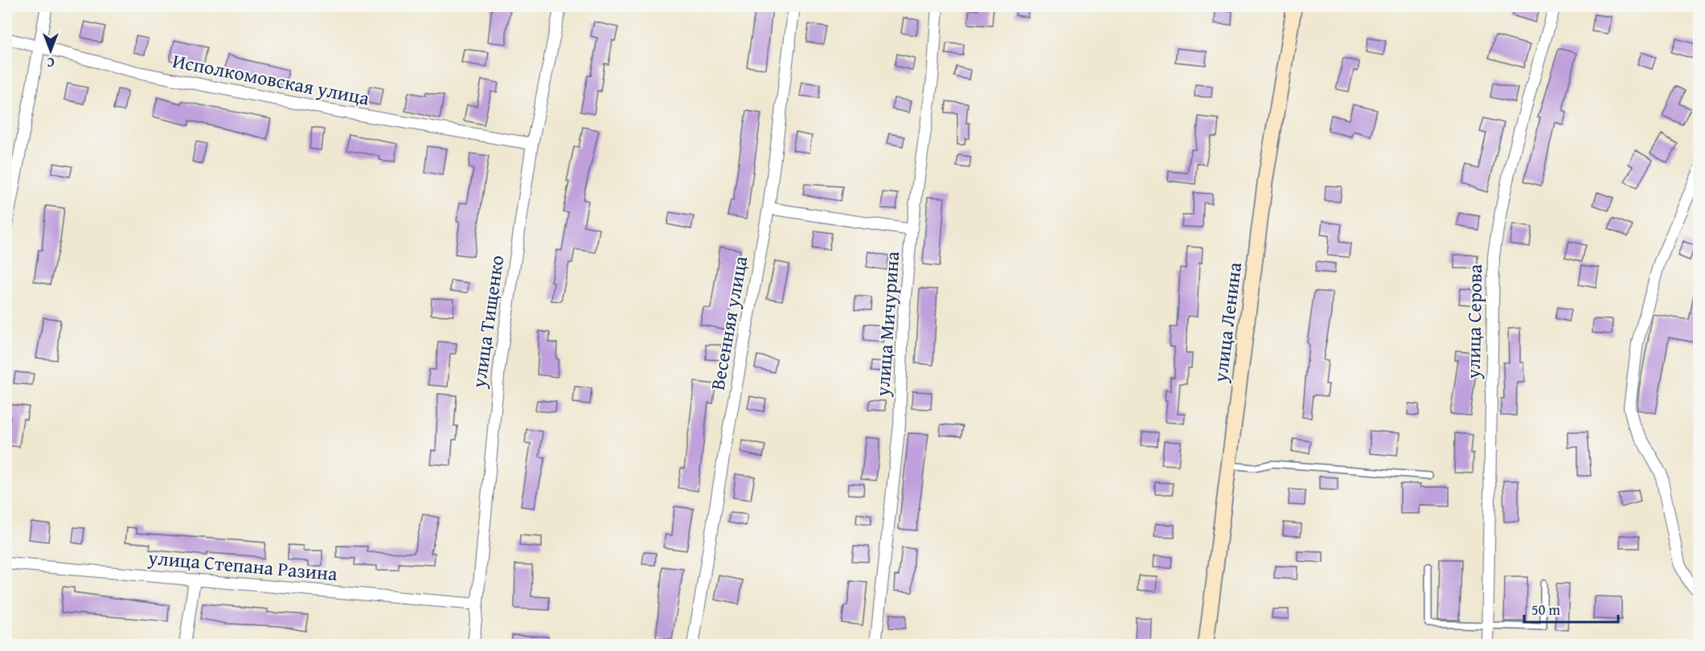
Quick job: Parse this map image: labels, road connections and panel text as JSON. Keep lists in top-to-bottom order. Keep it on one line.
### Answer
{"streets":{"main road":["улица Ленина"],"street":["Исполкомовская улица","улица Тищенко","улица Серова","Весенняя улица","улица Мичурина","улица Степана Разина"]},"crossings":[["Исполкомовская улица","улица Тищенко"],["улица Тищенко","улица Степана Разина"]],"scale_bar":"50 m","north":"bottom"}
